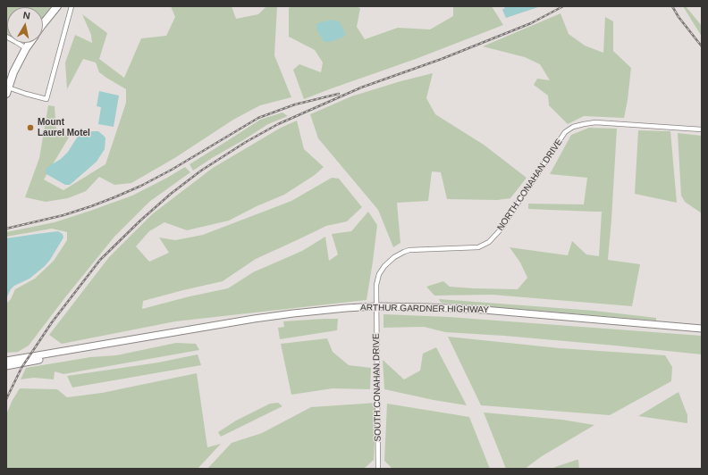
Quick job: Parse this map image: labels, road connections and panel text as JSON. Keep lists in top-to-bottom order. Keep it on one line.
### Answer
{"streets":{"main road":["ARTHUR GARDNER HIGHWAY"],"street":["NORTH CONAHAN DRIVE","SOUTH CONAHAN DRIVE"]},"crossings":[["NORTH CONAHAN DRIVE","ARTHUR GARDNER HIGHWAY"],["NORTH CONAHAN DRIVE","SOUTH CONAHAN DRIVE"],["ARTHUR GARDNER HIGHWAY","SOUTH CONAHAN DRIVE"]],"places":["Mount Laurel Motel"],"north":"top"}
